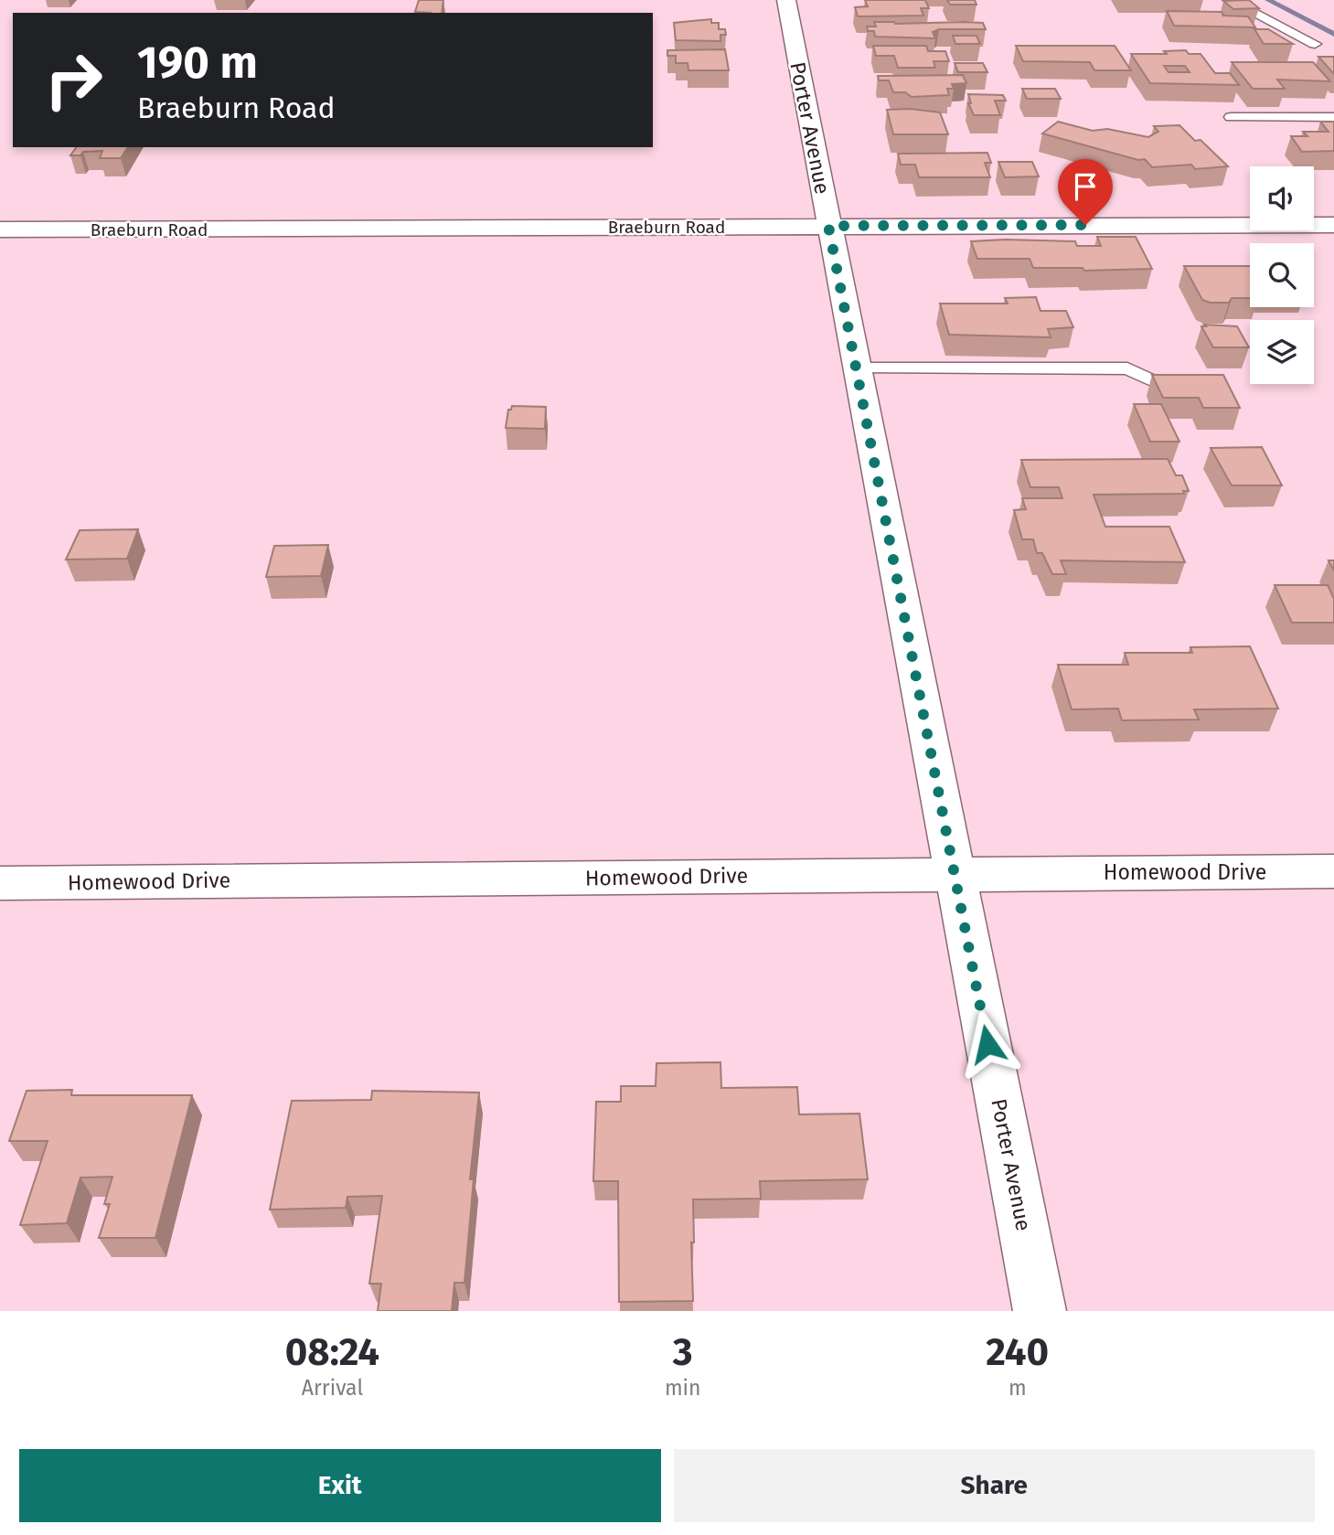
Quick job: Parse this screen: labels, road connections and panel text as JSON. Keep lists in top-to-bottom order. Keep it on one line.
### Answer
{"streets":{"street":["Porter Avenue","Braeburn Road","Homewood Drive"]},"crossings":[["Porter Avenue","Braeburn Road"],["Porter Avenue","Homewood Drive"]],"page":{"turn":["190 m","Braeburn Road"],"eta":["08:24","Arrival","3","min","240","m"],"buttons":["Exit","Share"]}}
